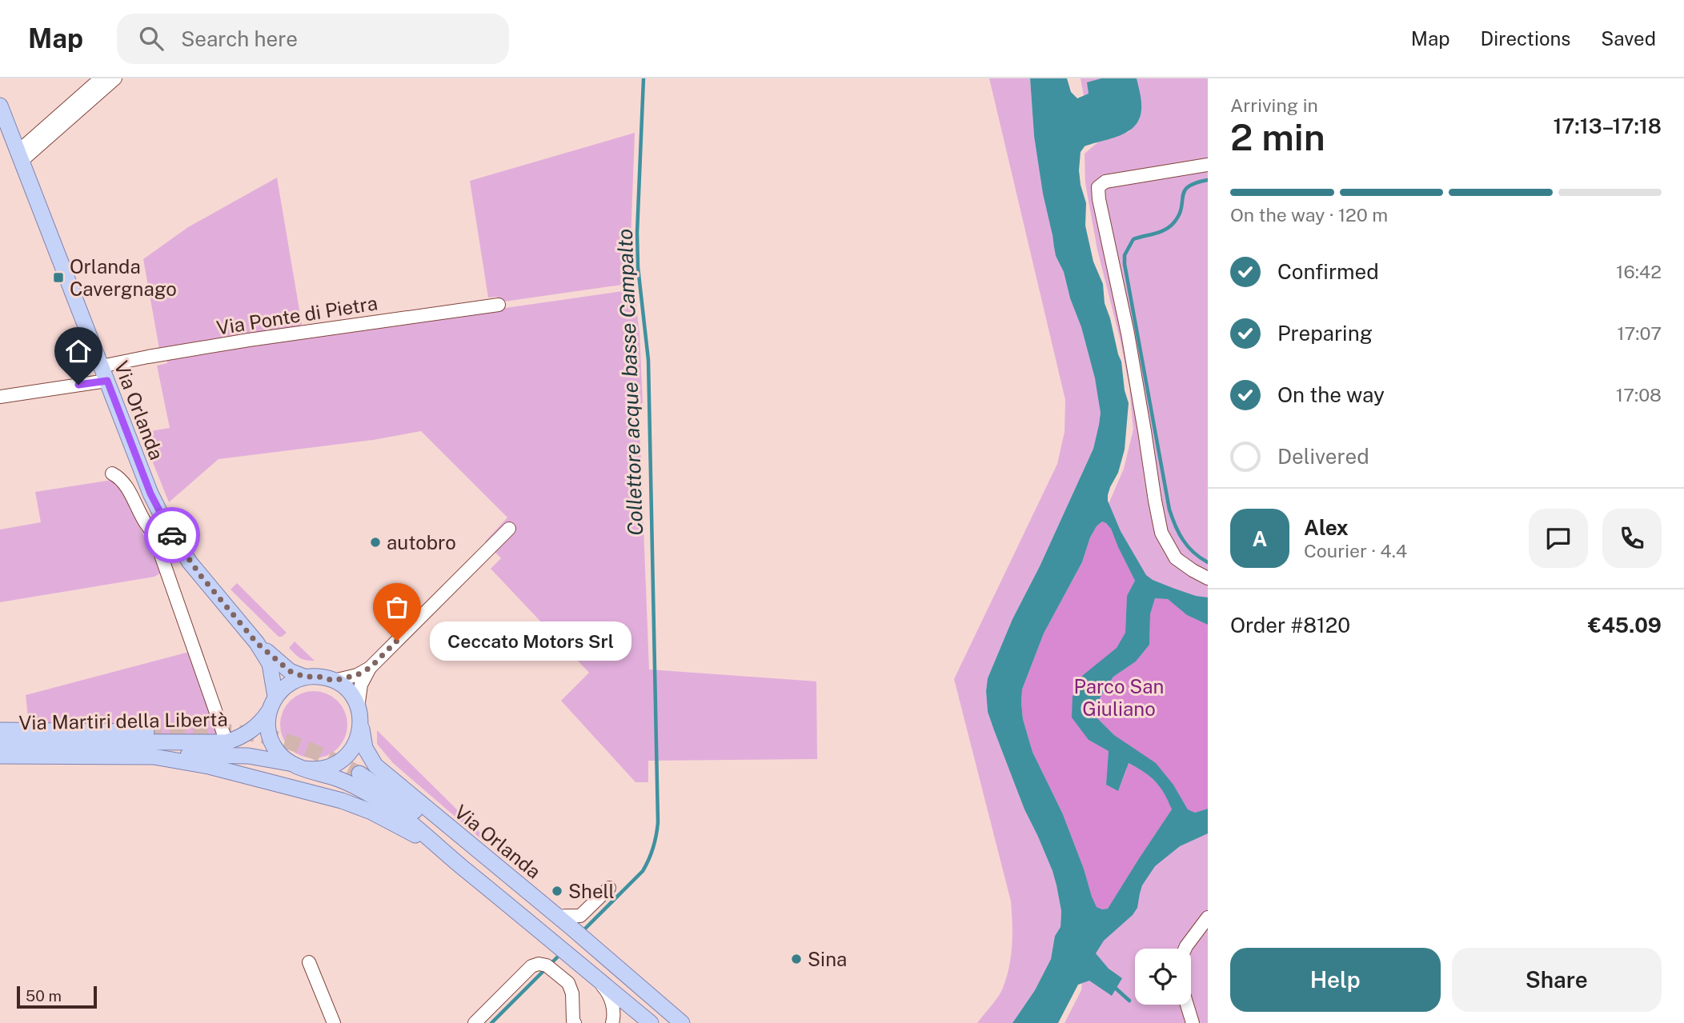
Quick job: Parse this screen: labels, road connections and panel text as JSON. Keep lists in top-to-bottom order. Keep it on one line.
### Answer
{"streets":{"main road":["Via Orlanda","Via Martiri della Libertà"],"street":["Via Ponte di Pietra"]},"crossings":[["Via Ponte di Pietra","Via Orlanda"],["Via Orlanda","Via Martiri della Libertà"]],"water":["Collettore acque basse Campalto"],"parks":["Parco San Giuliano"],"places":{"transit":["Orlanda Cavergnago"],"other":["autobro","Ceccato Motors Srl","Shell","Sina"]},"scale_bar":"50 m","page":{"header":"Map","search":"Search here","nav":["Map","Directions","Saved"],"heading":["2 min","Arriving in","17:13–17:18"],"panel":["Alex","Courier · 4.4","Order #8120","€45.09"],"bar":"On the way · 120 m","list":[["Confirmed","16:42"],["Preparing","17:07"],["On the way","17:08"],"Delivered"],"round":"A","bubble":"Ceccato Motors Srl","buttons":["Help","Share"],"scale":"50 m"}}
